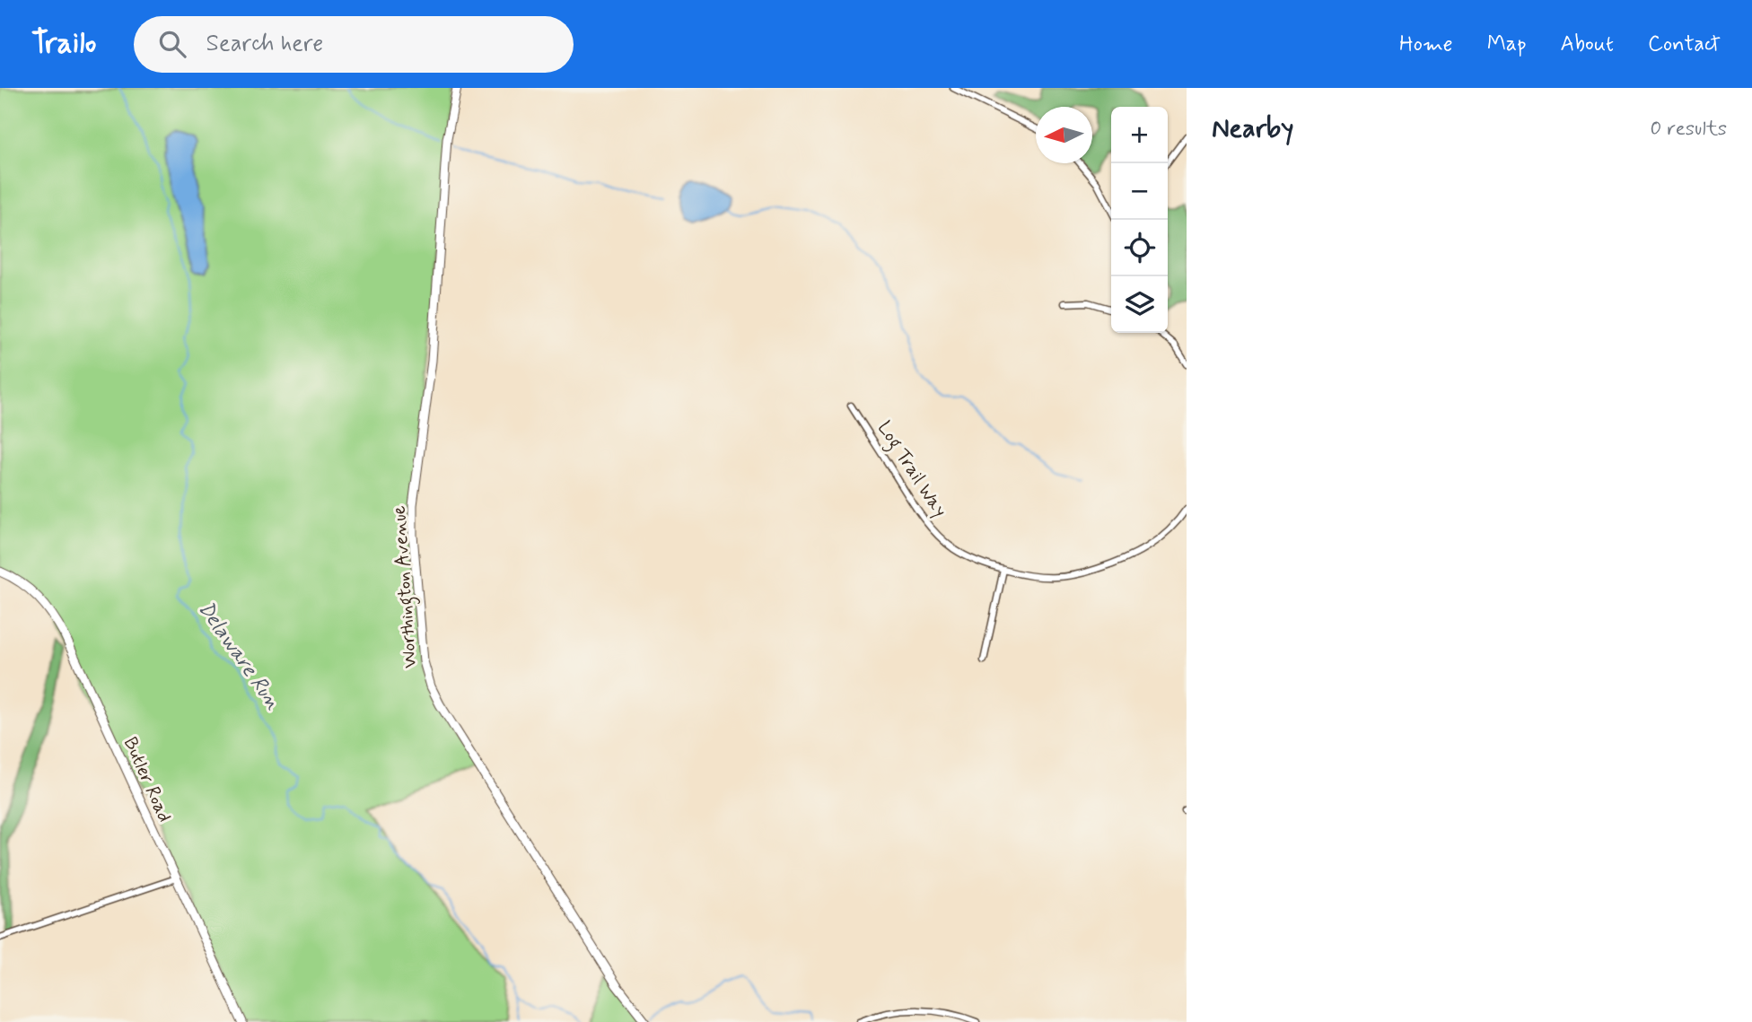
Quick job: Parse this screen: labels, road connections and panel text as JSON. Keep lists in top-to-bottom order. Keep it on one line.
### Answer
{"streets":{"main road":["Worthington Avenue","Butler Road"],"street":["Log Trail Way"]},"water":["Delaware Run"],"north":"left","page":{"header":"Trailo","search":"Search here","nav":["Home","Map","About","Contact"],"heading":["Nearby","0 results"],"map_buttons":["+","−"]}}
